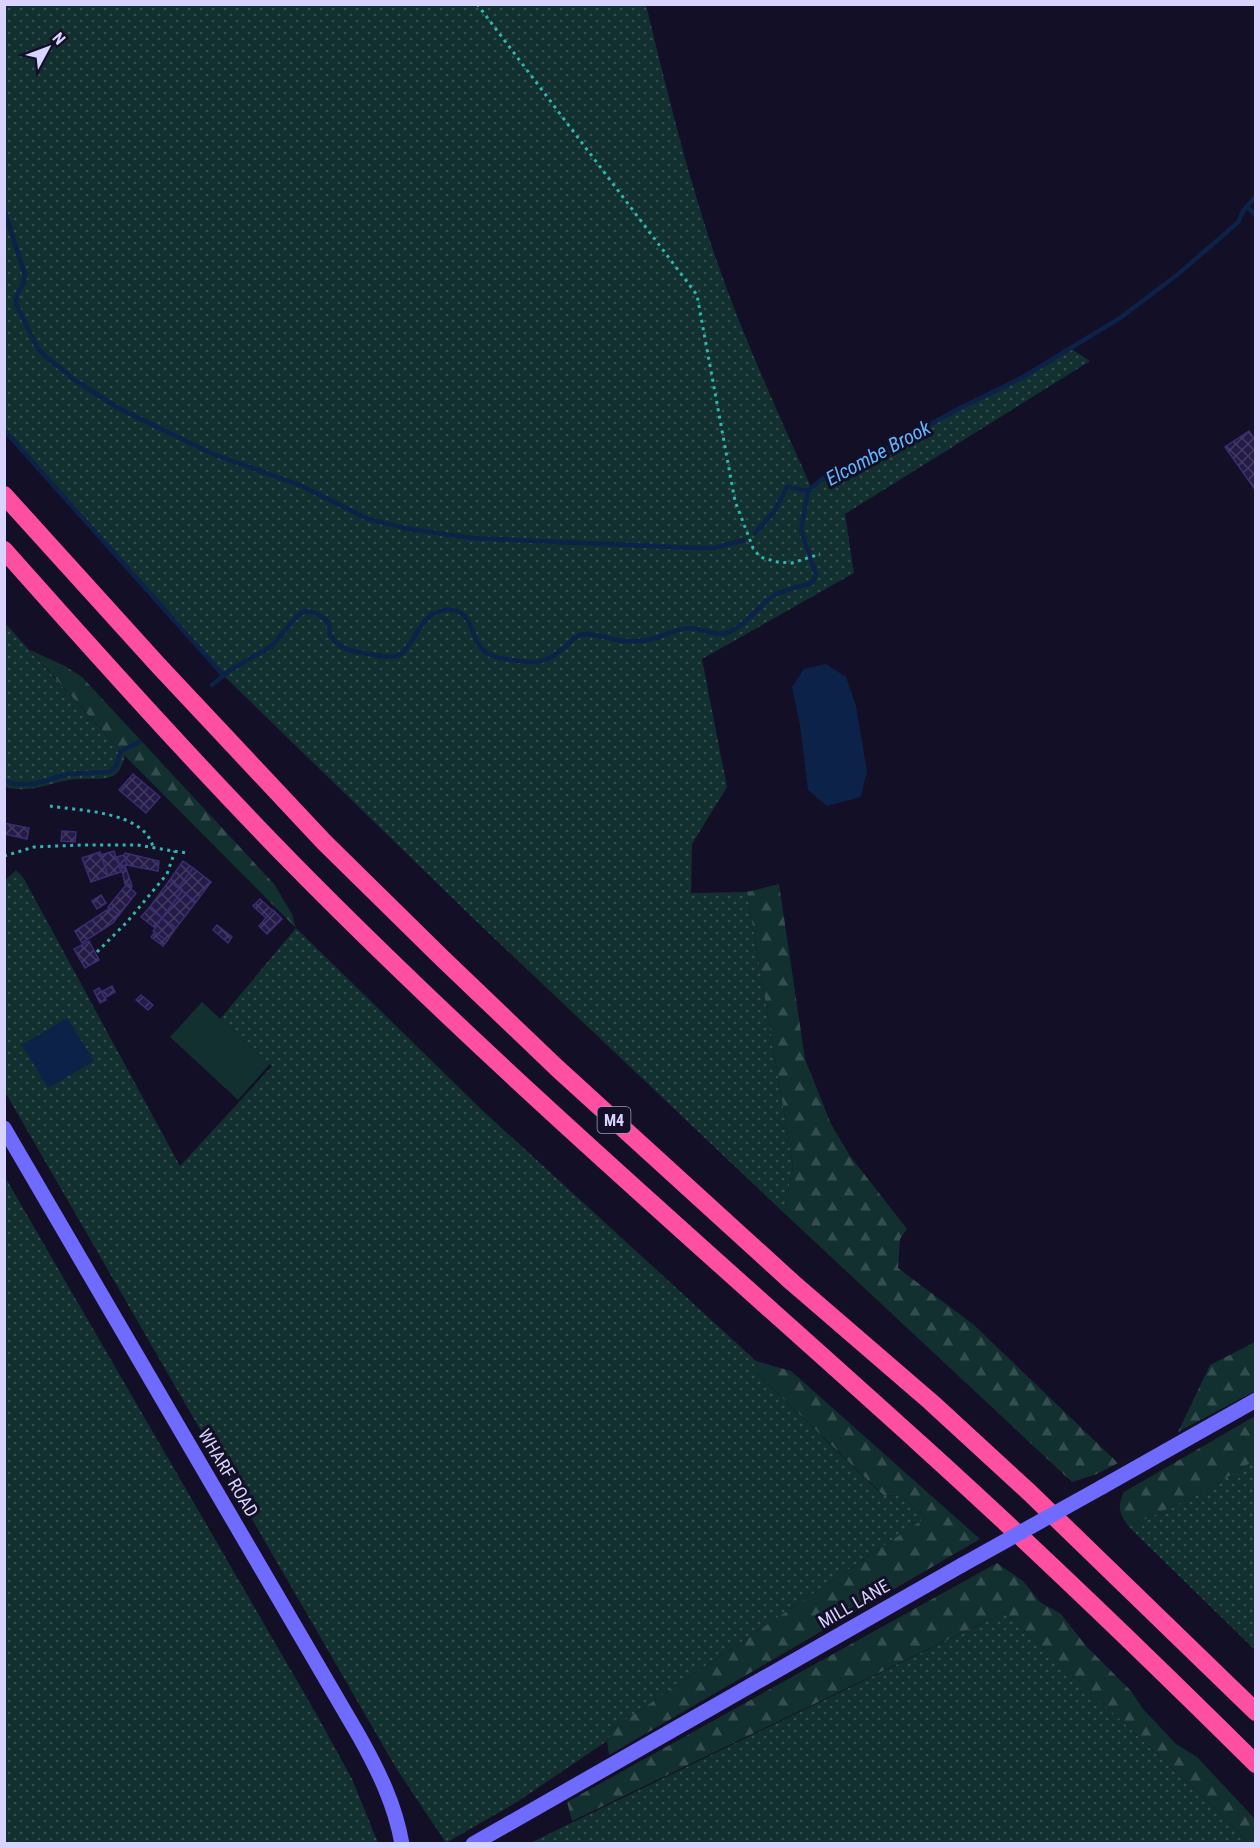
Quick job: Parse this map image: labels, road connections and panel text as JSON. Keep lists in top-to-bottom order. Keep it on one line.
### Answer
{"streets":{"highway":["M4"],"street":["WHARF ROAD","MILL LANE"]},"water":["Elcombe Brook"],"north":"top right"}
